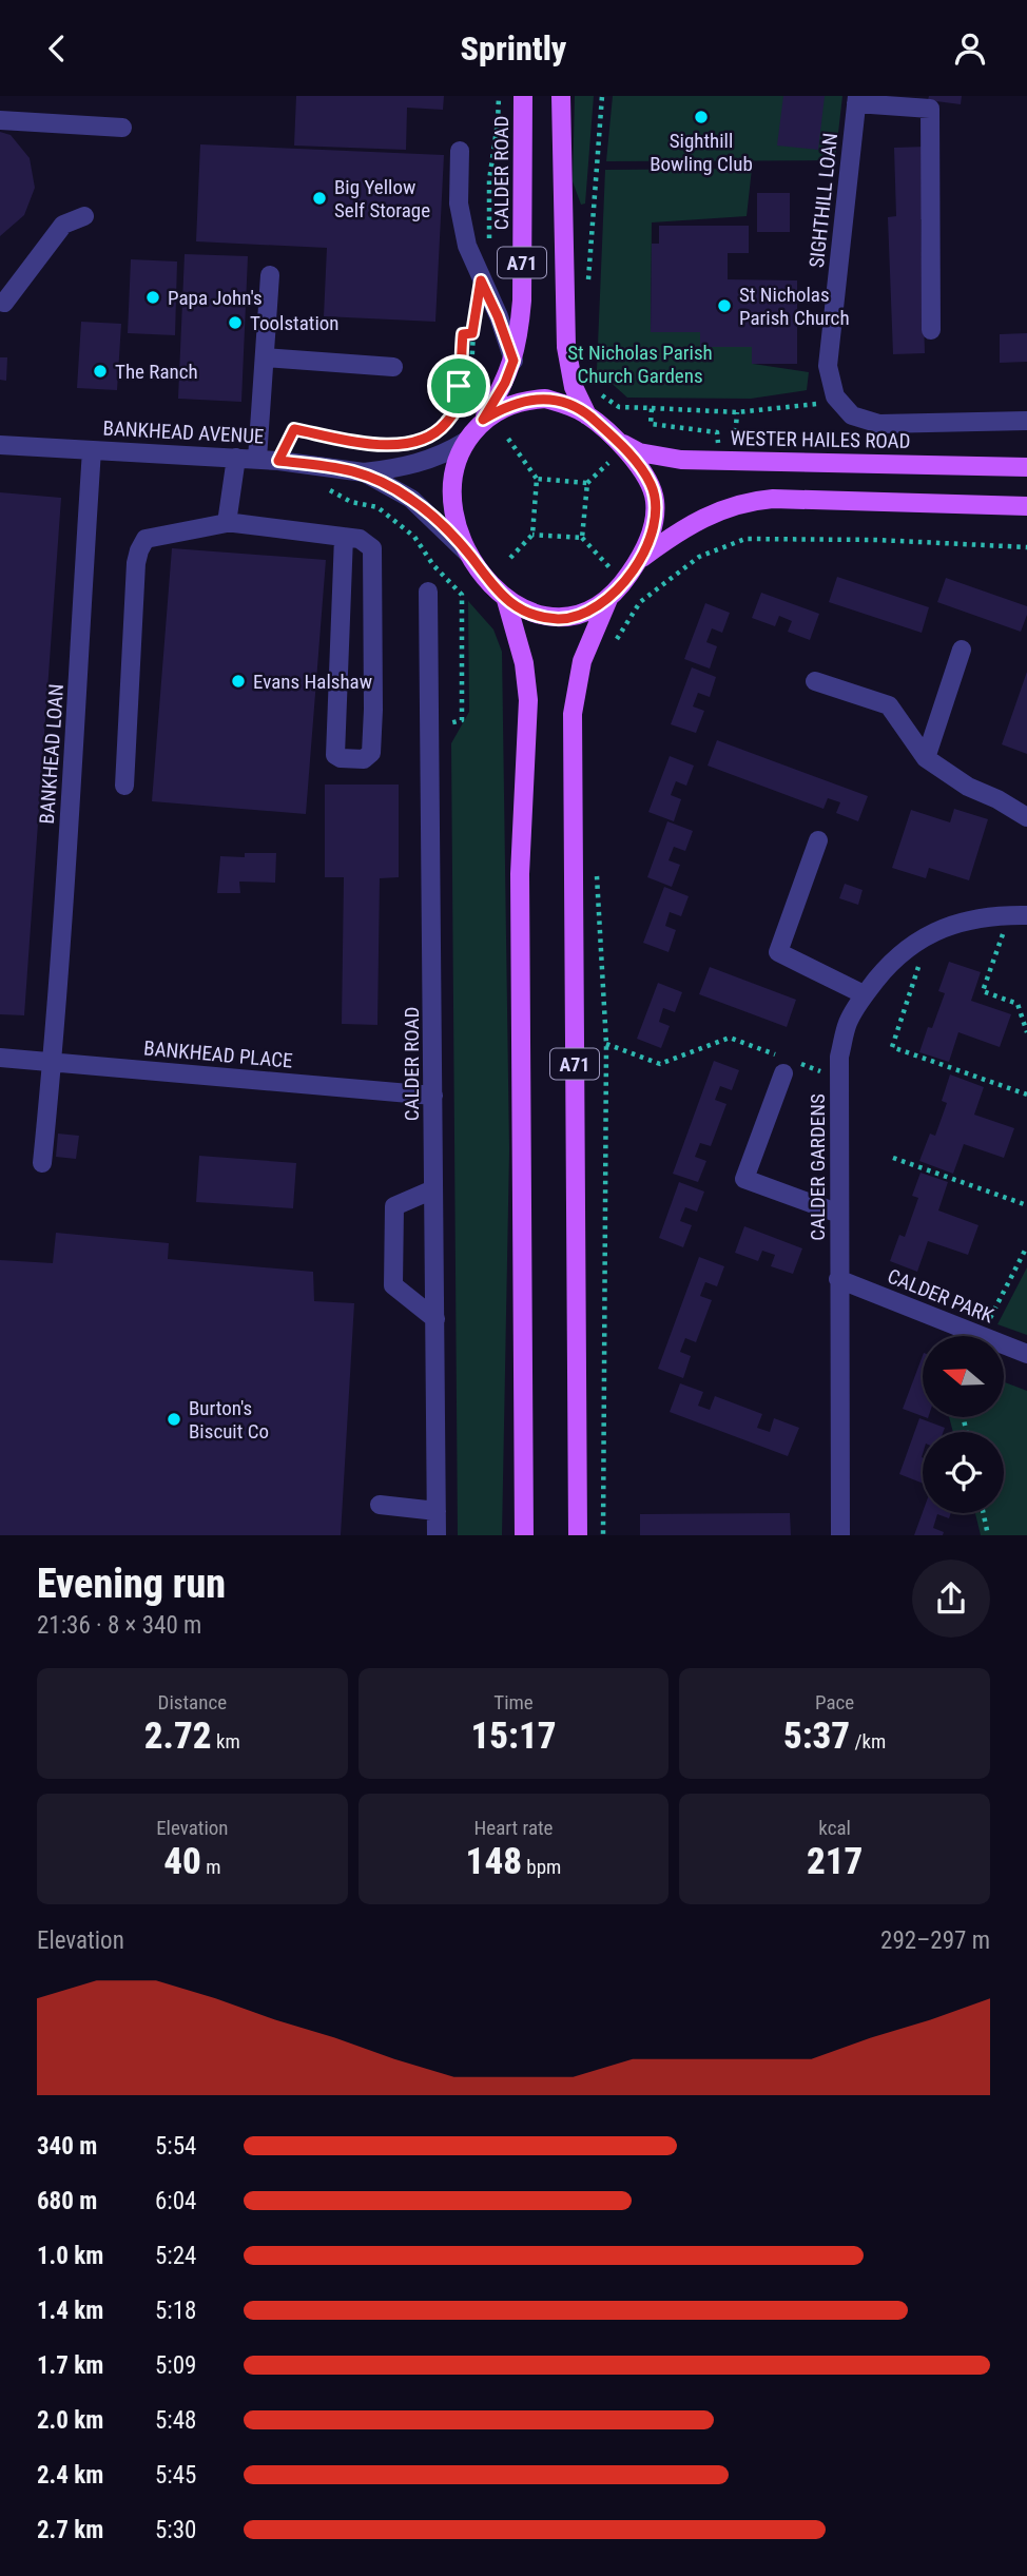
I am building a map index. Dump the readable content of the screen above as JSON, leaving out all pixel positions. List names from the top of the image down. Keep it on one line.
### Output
{"streets":{"main road":["CALDER ROAD","A71","WESTER HAILES ROAD"],"street":["SIGHTHILL LOAN","BANKHEAD AVENUE","BANKHEAD LOAN","BANKHEAD PLACE","CALDER GARDENS","CALDER PARK"]},"crossings":[["CALDER ROAD","A71"],["CALDER ROAD","BANKHEAD PLACE"],["SIGHTHILL LOAN","WESTER HAILES ROAD"],["A71","BANKHEAD AVENUE"],["A71","WESTER HAILES ROAD"],["BANKHEAD AVENUE","BANKHEAD LOAN"],["BANKHEAD LOAN","BANKHEAD PLACE"],["CALDER GARDENS","CALDER PARK"]],"parks":["St Nicholas Parish Church Gardens"],"places":["Sighthill Bowling Club","Big Yellow Self Storage","Papa John's","St Nicholas Parish Church","Toolstation","The Ranch","Evans Halshaw","Burton's Biscuit Co"],"north":"left","page":{"header":"Sprintly","heading":["Evening run","21:36 · 8 × 340 m"],"stats":[["Distance","2.72 km"],["Time","15:17"],["Pace","5:37 /km"],["Elevation","40 m"],["Heart rate","148 bpm"],["kcal","217"]],"chart":["Elevation","292–297 m"],"list":[{"name":"340 m","note":"5:54"},{"name":"680 m","note":"6:04"},{"name":"1.0 km","note":"5:24"},{"name":"1.4 km","note":"5:18"},{"name":"1.7 km","note":"5:09"},{"name":"2.0 km","note":"5:48"},{"name":"2.4 km","note":"5:45"},{"name":"2.7 km","note":"5:30"}]}}
